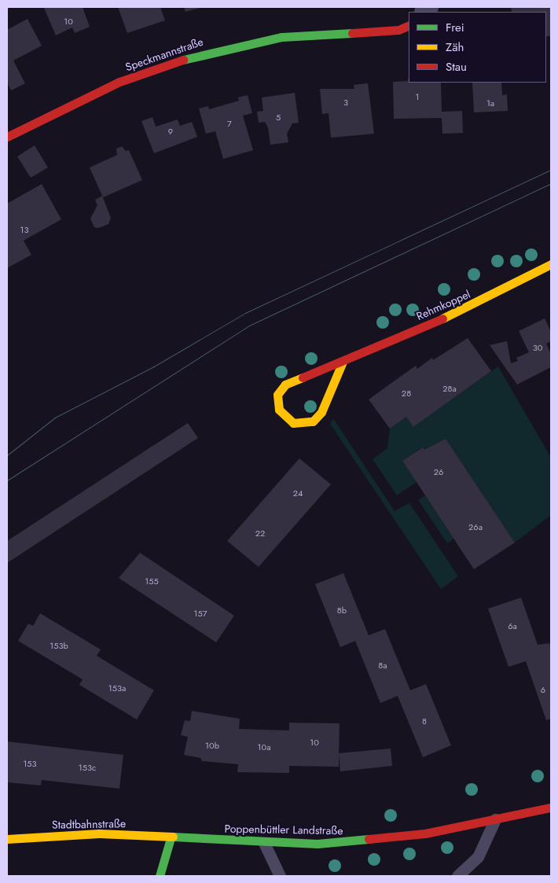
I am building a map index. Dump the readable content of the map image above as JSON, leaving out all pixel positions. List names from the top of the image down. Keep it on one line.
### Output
{"streets":{"street":["Speckmannstraße","Rehmkoppel","Stadtbahnstraße","Poppenbüttler Landstraße"]},"crossings":[["Stadtbahnstraße","Poppenbüttler Landstraße"]],"house_numbers":["10","1","3","1a","5","7","9","13","30","28a","28","26","24","26a","22","155","8b","157","6a","153b","8a","153a","6","8","10","10b","10a","153","153c"],"legend":["Frei","Zäh","Stau"]}
